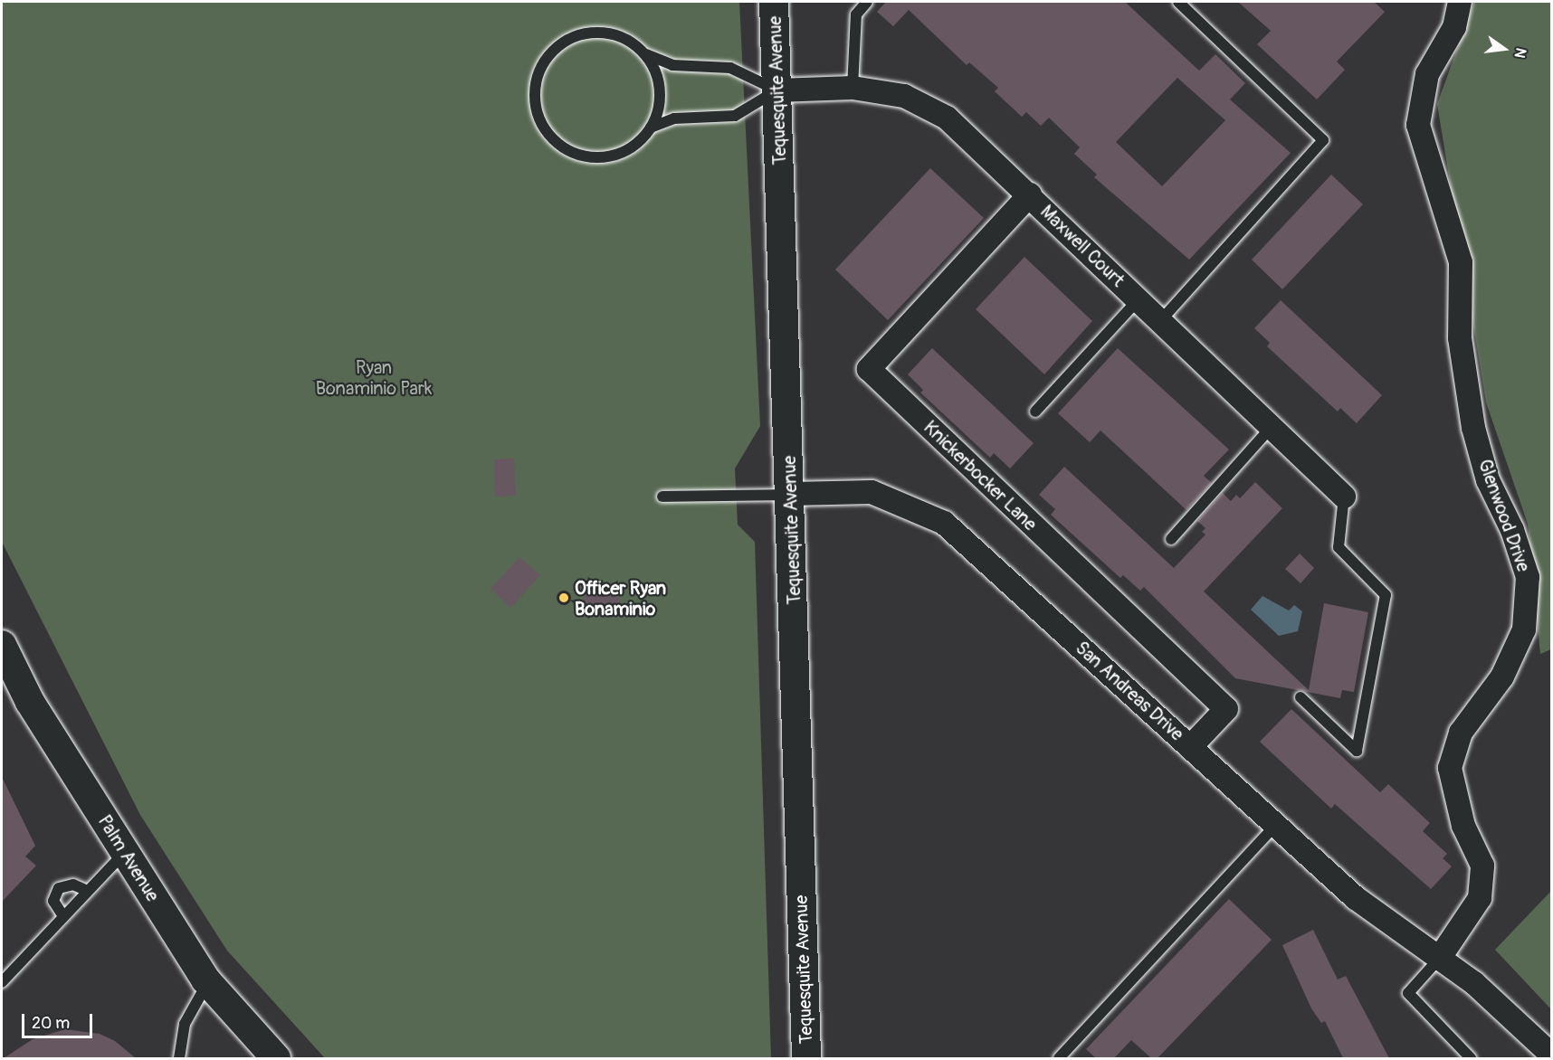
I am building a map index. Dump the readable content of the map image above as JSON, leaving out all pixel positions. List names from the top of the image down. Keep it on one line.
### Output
{"streets":{"street":["Tequesquite Avenue","Maxwell Court","Knickerbocker Lane","Glenwood Drive","San Andreas Drive","Palm Avenue"]},"crossings":[["Tequesquite Avenue","Maxwell Court"],["Tequesquite Avenue","San Andreas Drive"],["Maxwell Court","Knickerbocker Lane"],["Knickerbocker Lane","San Andreas Drive"],["Glenwood Drive","San Andreas Drive"]],"parks":["Ryan Bonaminio Park"],"places":["Officer Ryan Bonaminio"],"scale_bar":"20 m","north":"right"}
